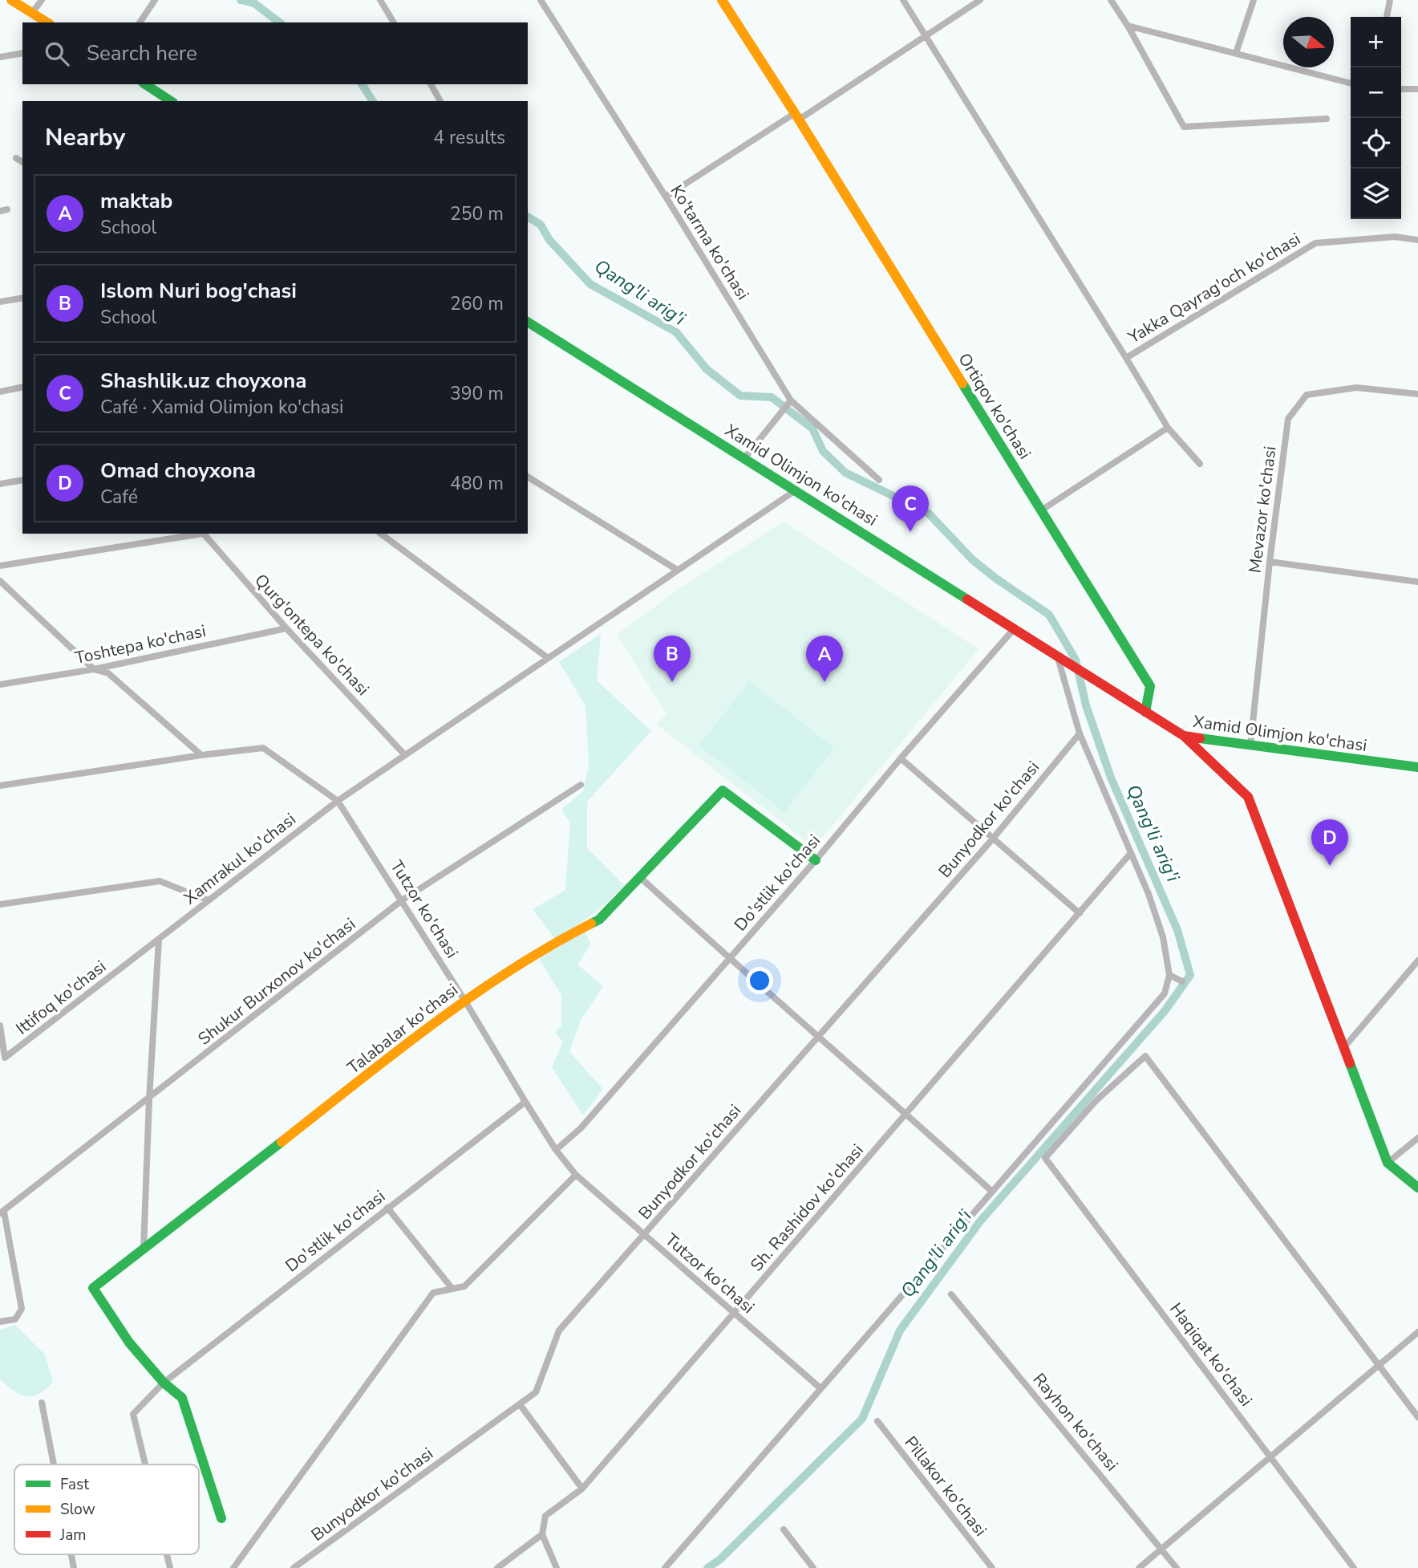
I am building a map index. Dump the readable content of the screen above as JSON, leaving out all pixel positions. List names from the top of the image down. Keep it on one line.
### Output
{"streets":{"street":["Ko'tarma ko'chasi","Yakka Qayrag'och ko'chasi","Ortiqov ko'chasi","Xamid Olimjon ko'chasi","Mevazor ko'chasi","Qurg'ontepa ko'chasi","Toshtepa ko'chasi","Bunyodkor ko'chasi","Xamrakul ko'chasi","Do'stlik ko'chasi","Tutzor ko'chasi","Shukur Burxonov ko'chasi","Ittifoq ko'chasi","Talabalar ko'chasi","Sh. Rashidov ko'chasi","Haqiqat ko'chasi","Rayhon ko'chasi","Pillakor ko'chasi"]},"crossings":[["Ortiqov ko'chasi","Xamid Olimjon ko'chasi"],["Xamid Olimjon ko'chasi","Mevazor ko'chasi"],["Xamid Olimjon ko'chasi","Xamrakul ko'chasi"],["Xamid Olimjon ko'chasi","Do'stlik ko'chasi"],["Qurg'ontepa ko'chasi","Toshtepa ko'chasi"],["Qurg'ontepa ko'chasi","Xamrakul ko'chasi"],["Bunyodkor ko'chasi","Tutzor ko'chasi"],["Xamrakul ko'chasi","Tutzor ko'chasi"],["Xamrakul ko'chasi","Ittifoq ko'chasi"],["Do'stlik ko'chasi","Tutzor ko'chasi"],["Do'stlik ko'chasi","Talabalar ko'chasi"],["Tutzor ko'chasi","Shukur Burxonov ko'chasi"],["Tutzor ko'chasi","Talabalar ko'chasi"],["Tutzor ko'chasi","Sh. Rashidov ko'chasi"]],"water":["Qang'li arig'i"],"legend":["Fast","Slow","Jam"],"north":"right","page":{"map_buttons":["+","−"],"search":"Search here","heading":["Nearby","4 results"],"list":[{"mark":"A","name":"maktab","note":"School","value":"250 m"},{"mark":"B","name":"Islom Nuri bog'chasi","note":"School","value":"260 m"},{"mark":"C","name":"Shashlik.uz choyxona","note":"Café · Xamid Olimjon ko'chasi","value":"390 m"},{"mark":"D","name":"Omad choyxona","note":"Café","value":"480 m"}],"pins":["C","A","B","D"]}}
